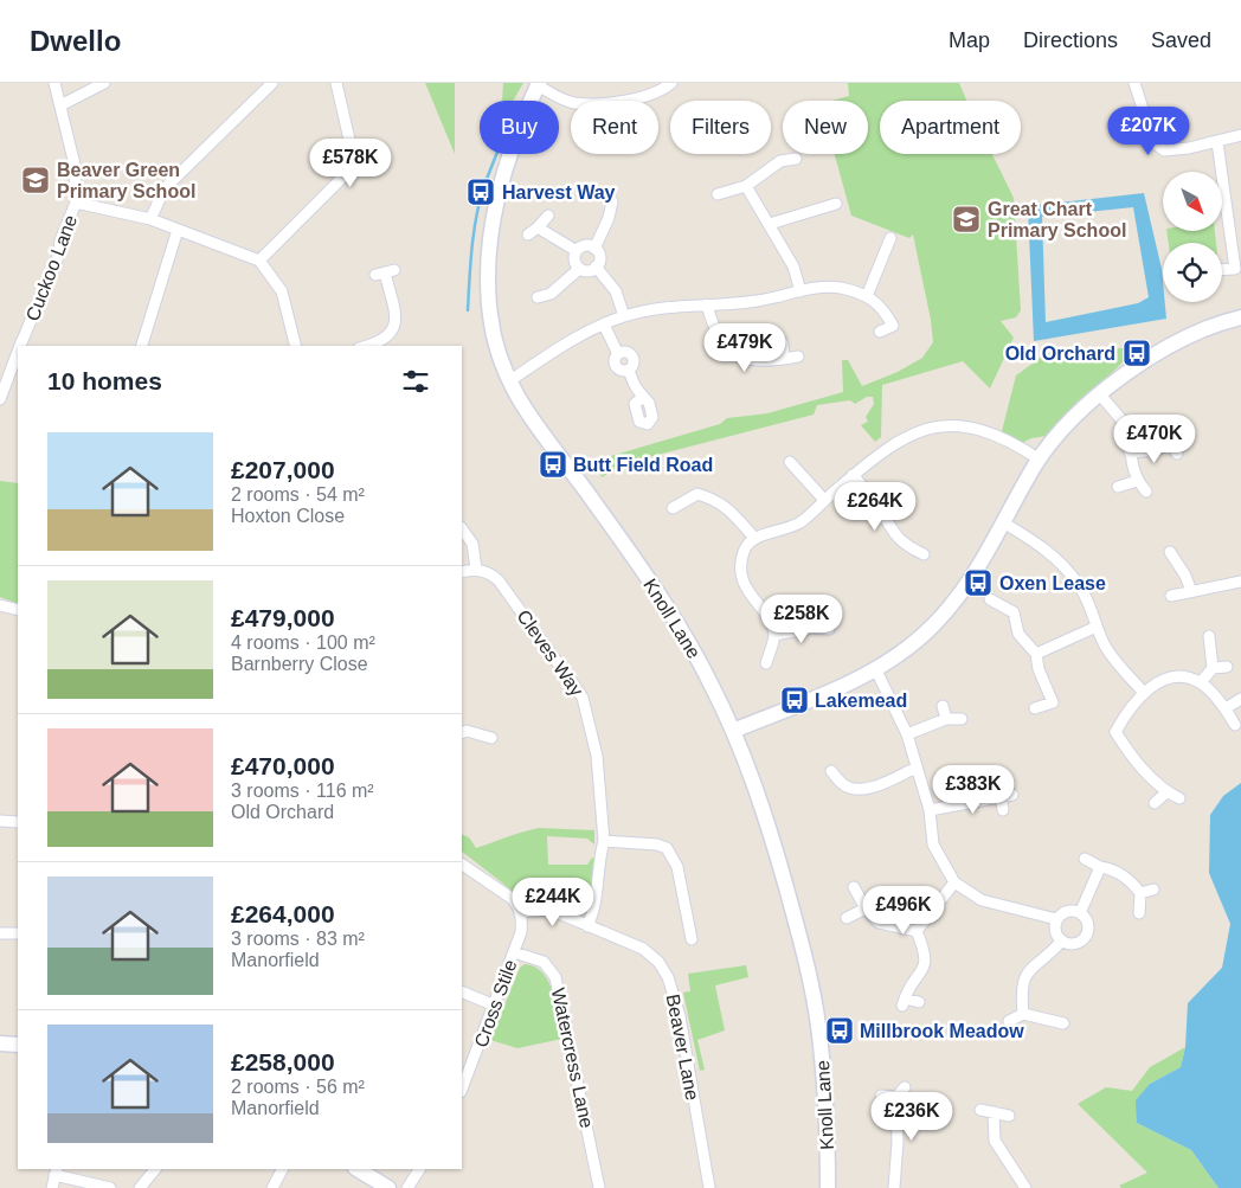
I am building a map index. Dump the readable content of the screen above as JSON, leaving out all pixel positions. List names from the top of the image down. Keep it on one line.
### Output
{"streets":{"street":["Cuckoo Lane","Knoll Lane","Cleves Way","Cross Stile","Beaver Lane","Watercress Lane"]},"crossings":[["Cleves Way","Beaver Lane"],["Cross Stile","Beaver Lane"],["Cross Stile","Watercress Lane"]],"places":{"school or university":["Beaver Green Primary School","Great Chart Primary School"],"bus stop":["Harvest Way","Old Orchard","Butt Field Road","Oxen Lease","Lakemead","Millbrook Meadow"]},"north":"bottom right","page":{"header":"Dwello","nav":["Map","Directions","Saved"],"chip":["Buy","Rent","Filters","New","Apartment"],"price":["£207K","£578K","£479K","£470K","£264K","£258K","£383K","£244K","£496K","£236K"],"heading":"10 homes","list":[{"name":"£207,000","note":"2 rooms · 54 m² · Hoxton Close"},{"name":"£479,000","note":"4 rooms · 100 m² · Barnberry Close"},{"name":"£470,000","note":"3 rooms · 116 m² · Old Orchard"},{"name":"£264,000","note":"3 rooms · 83 m² · Manorfield"},{"name":"£258,000","note":"2 rooms · 56 m² · Manorfield"}]}}
